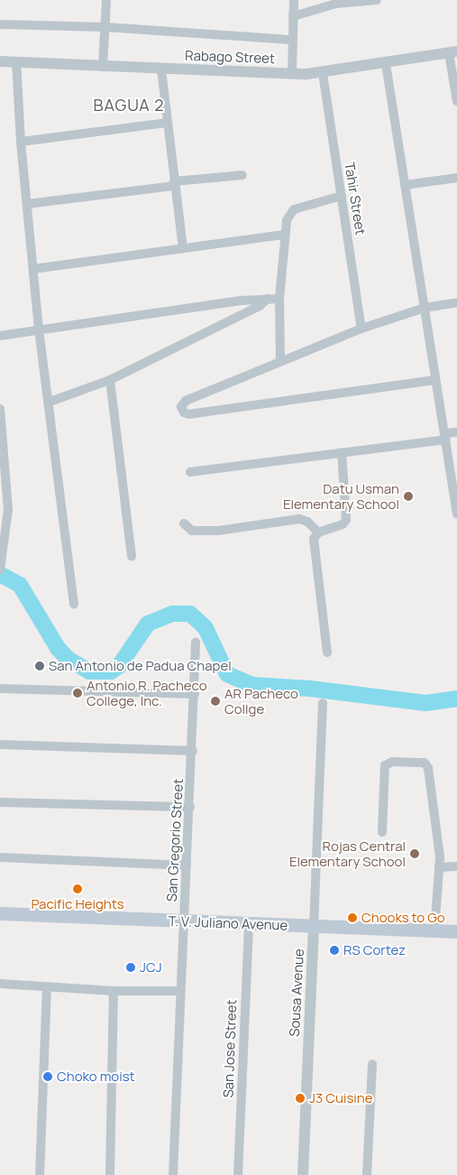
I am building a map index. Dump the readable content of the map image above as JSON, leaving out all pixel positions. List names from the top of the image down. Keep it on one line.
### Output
{"streets":{"main road":["T. V. Juliano Avenue"],"street":["Rabago Street","Tahir Street","San Gregorio Street","Sousa Avenue","San Jose Street"]},"crossings":[["Rabago Street","Tahir Street"],["San Gregorio Street","T. V. Juliano Avenue"],["T. V. Juliano Avenue","Sousa Avenue"],["T. V. Juliano Avenue","San Jose Street"]],"districts":["BAGUA 2"],"places":["Datu Usman Elementary School","San Antonio de Padua Chapel","Antonio R. Pacheco College, Inc.","AR Pacheco Collge","Rojas Central Elementary School","Pacific Heights","Chooks to Go","RS Cortez","JCJ","Choko moist","J3 Cuisine"]}
